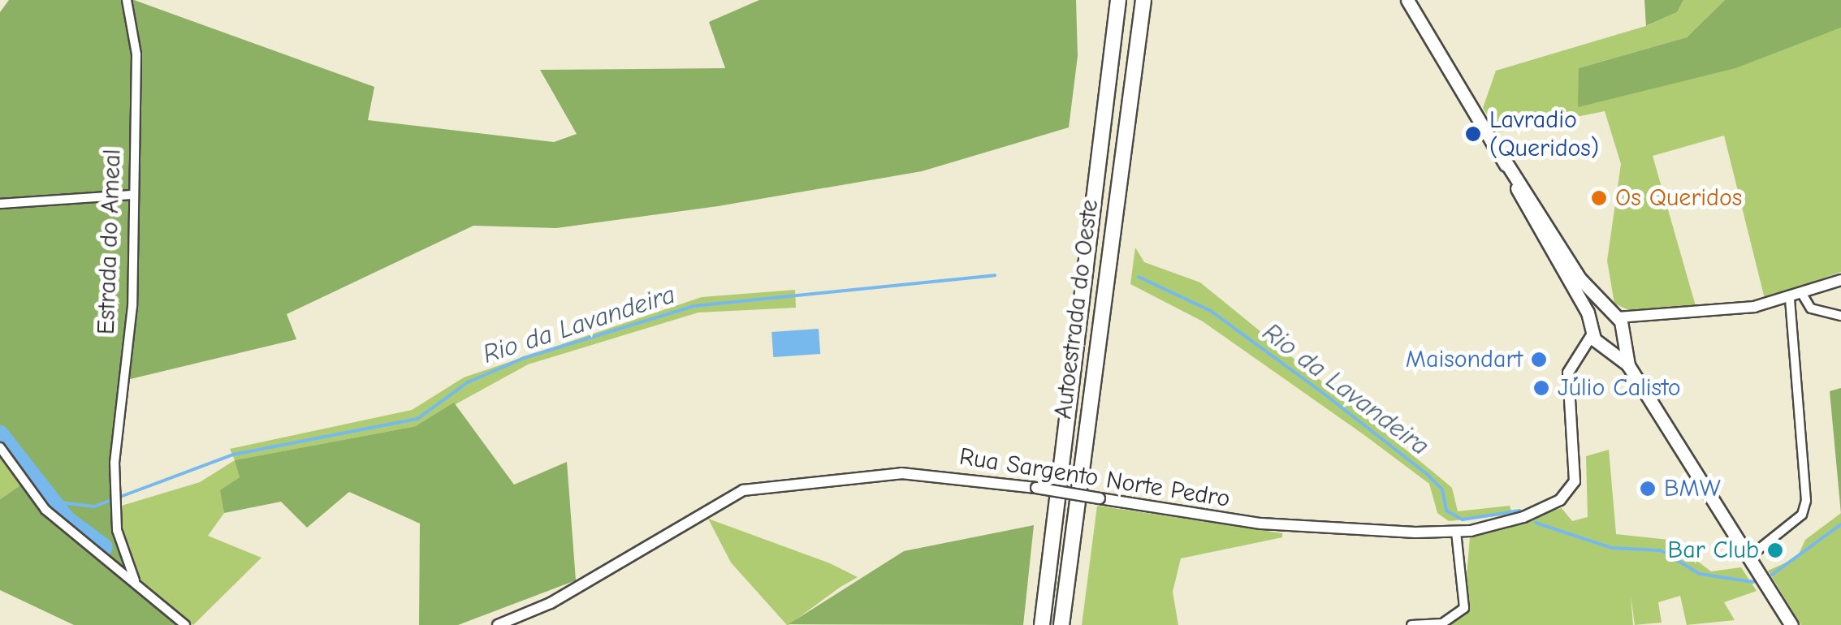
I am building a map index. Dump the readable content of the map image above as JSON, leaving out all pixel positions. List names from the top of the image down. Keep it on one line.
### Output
{"streets":{"highway":["Autoestrada do Oeste"],"street":["Estrada do Ameal","Rua Sargento Norte Pedro"]},"water":["Rio da Lavandeira"],"places":["Lavradio (Queridos)","Os Queridos","Maisondart","Júlio Calisto","BMW","Bar Club"]}
